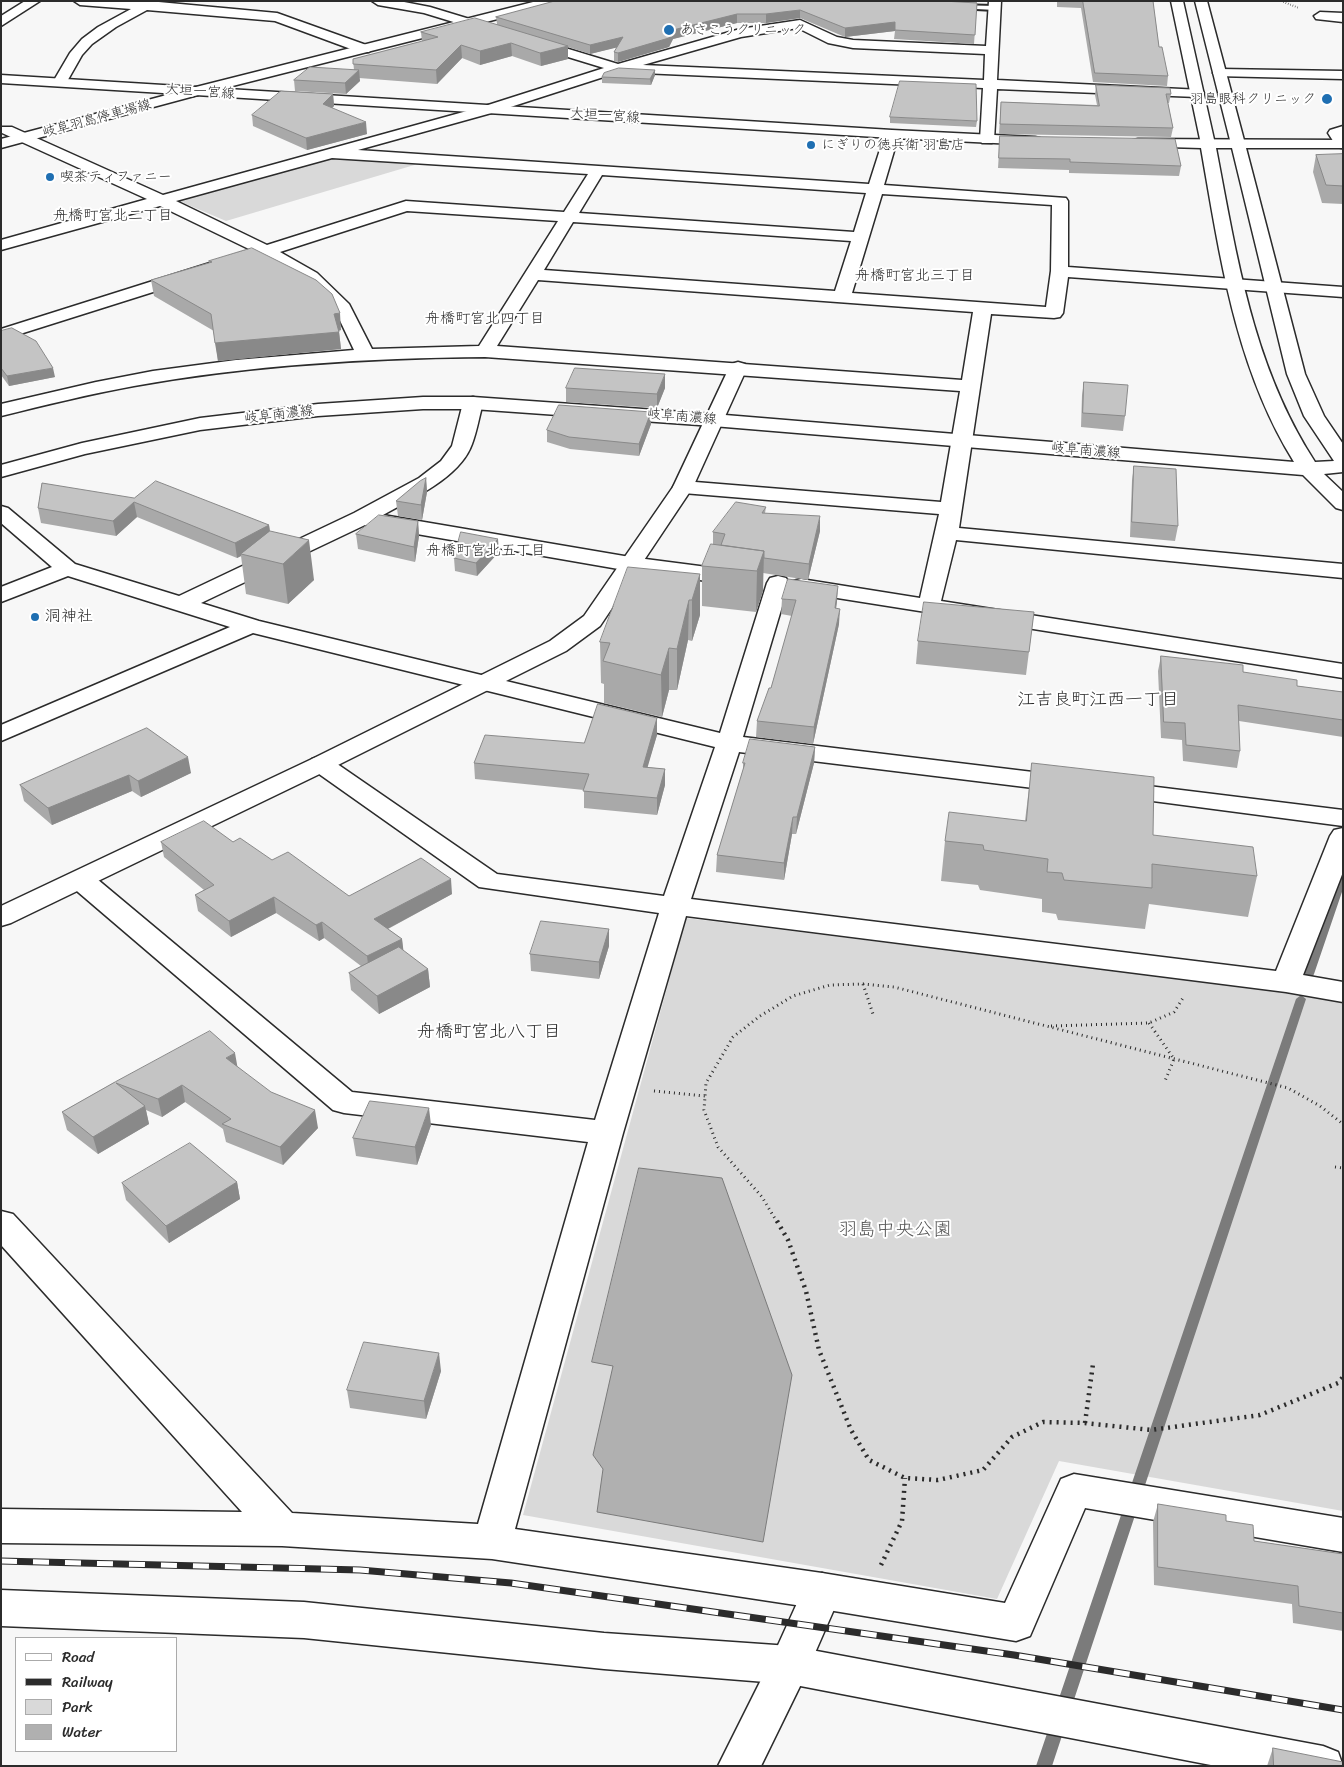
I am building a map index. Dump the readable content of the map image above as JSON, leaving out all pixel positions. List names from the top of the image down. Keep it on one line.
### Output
{"streets":{"street":["大垣一宮線","岐阜羽島停車場線","岐阜南濃線"]},"crossings":[["大垣一宮線","岐阜羽島停車場線"]],"districts":["舟橋町宮北二丁目","舟橋町宮北三丁目","舟橋町宮北四丁目","舟橋町宮北五丁目","江吉良町江西一丁目","舟橋町宮北八丁目"],"parks":["羽島中央公園"],"places":["あさこうクリニック","羽島眼科クリニック","にぎりの徳兵衛 羽島店","喫茶ティファニー","洞神社"],"legend":["Road","Railway","Park","Water"]}
